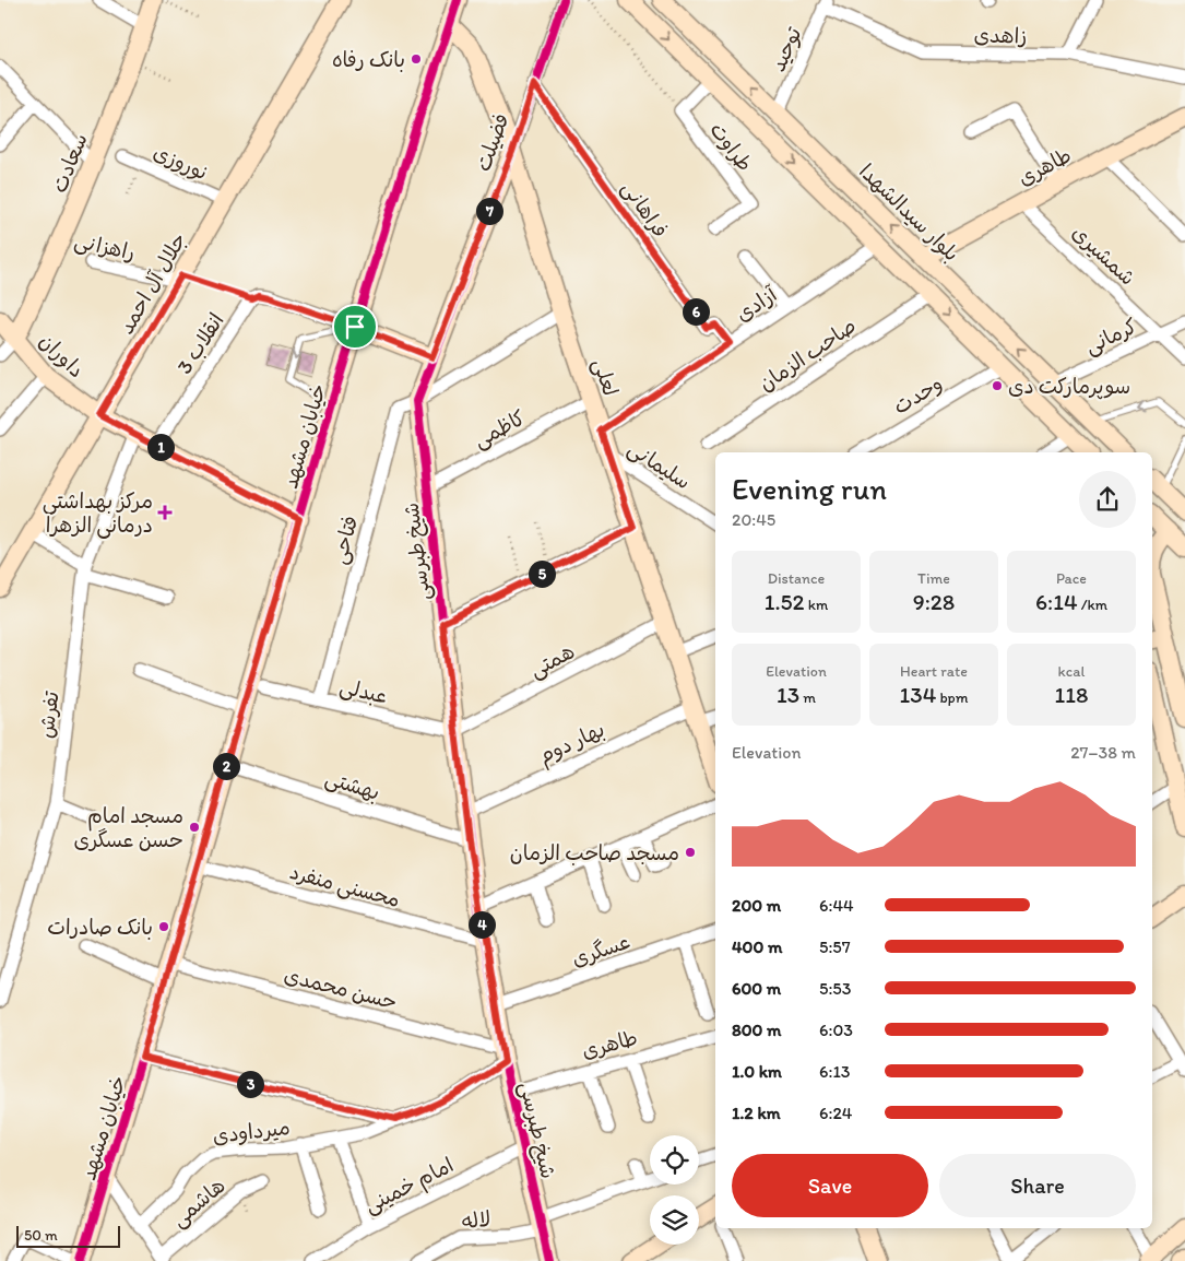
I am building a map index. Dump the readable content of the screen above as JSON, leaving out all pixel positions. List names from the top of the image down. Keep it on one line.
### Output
{"streets":{"street":["زاهدی","توحید","فضیلت","طراوت","نوروزی","سعادت","طاهری","فراهانی","بلوار سیدالشهدا","راهزانی","شمشیری","جلال آل احمد","آزادی","کرمانی","انقلاب 3","صاحب الزمان","داوران","لعلی","وحدت","کاظمی","خیابان مشهد","سلیمانی","فتاحی","شیخ طبرسی","همتی","عبدلی","تفرش","بهار دوم","بهشتی","محسنی منفرد","عسگری","حسن محمدی","میرداودی","امام خمینی","هاشمی","لاله"]},"crossings":[["زاهدی","توحید"],["توحید","بلوار سیدالشهدا"],["فضیلت","فراهانی"],["فضیلت","لعلی"],["فضیلت","شیخ طبرسی"],["نوروزی","جلال آل احمد"],["سعادت","داوران"],["طاهری","بلوار سیدالشهدا"],["طاهری","شمشیری"],["طاهری","شیخ طبرسی"],["فراهانی","آزادی"],["بلوار سیدالشهدا","کرمانی"],["راهزانی","جلال آل احمد"],["شمشیری","کرمانی"],["جلال آل احمد","داوران"],["آزادی","لعلی"],["انقلاب 3","داوران"],["داوران","خیابان مشهد"],["داوران","تفرش"],["لعلی","کاظمی"],["لعلی","خیابان مشهد"],["لعلی","سلیمانی"],["لعلی","همتی"],["لعلی","بهار دوم"],["کاظمی","شیخ طبرسی"],["خیابان مشهد","بهشتی"],["خیابان مشهد","محسنی منفرد"],["خیابان مشهد","حسن محمدی"],["خیابان مشهد","میرداودی"],["فتاحی","شیخ طبرسی"],["فتاحی","عبدلی"],["شیخ طبرسی","همتی"],["شیخ طبرسی","عبدلی"],["شیخ طبرسی","بهار دوم"],["شیخ طبرسی","بهشتی"],["شیخ طبرسی","محسنی منفرد"],["شیخ طبرسی","عسگری"],["شیخ طبرسی","حسن محمدی"],["شیخ طبرسی","میرداودی"],["شیخ طبرسی","امام خمینی"],["شیخ طبرسی","لاله"],["همتی","عبدلی"],["حسن محمدی","میرداودی"]],"places":{"other":["بانک رفاه","سوپرمارکت دی","مسجد امام حسن عسگری","مسجد صاحب الزمان","بانک صادرات"],"health":["مرکز بهداشتی درمانی الزهرا"]},"scale_bar":"50 m","page":{"pins":["7","6","1","5","2","4","3"],"heading":["Evening run","20:45"],"stats":[["Distance","1.52 km"],["Time","9:28"],["Pace","6:14 /km"],["Elevation","13 m"],["Heart rate","134 bpm"],["kcal","118"]],"chart":["Elevation","27–38 m"],"list":[{"name":"200 m","note":"6:44"},{"name":"400 m","note":"5:57"},{"name":"600 m","note":"5:53"},{"name":"800 m","note":"6:03"},{"name":"1.0 km","note":"6:13"},{"name":"1.2 km","note":"6:24"}],"buttons":["Save","Share"],"scale":"50 m"}}
